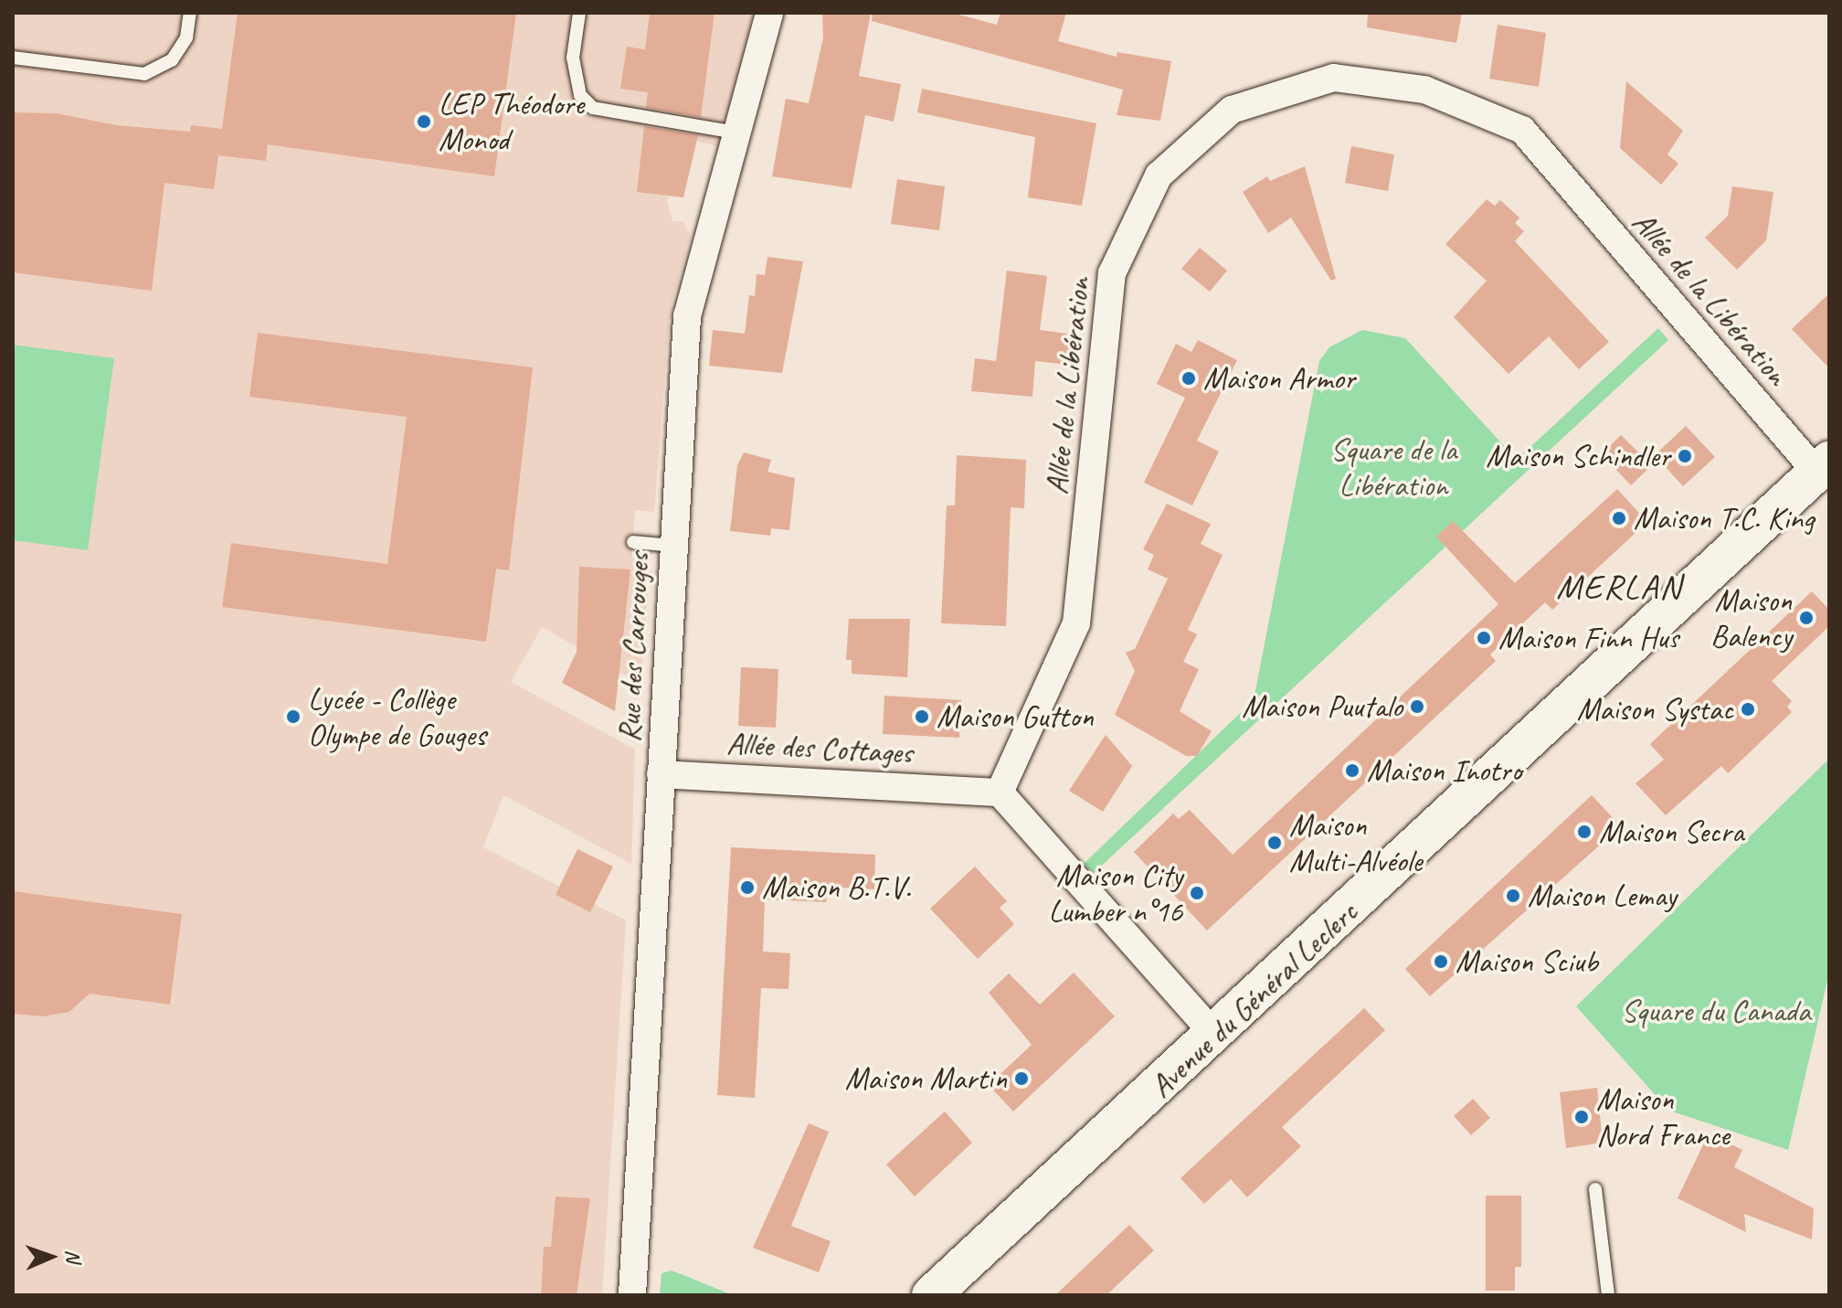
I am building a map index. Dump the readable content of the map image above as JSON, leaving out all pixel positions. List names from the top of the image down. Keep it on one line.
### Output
{"streets":{"street":["Allée de la Libération","Rue des Carrouges","Allée des Cottages","Avenue du Général Leclerc"]},"crossings":[["Allée de la Libération","Allée des Cottages"],["Allée de la Libération","Avenue du Général Leclerc"],["Rue des Carrouges","Allée des Cottages"]],"districts":["MERLAN"],"parks":["Square de la Libération","Square du Canada"],"places":["LEP Théodore Monod","Maison Armor","Maison Schindler","Maison T.C. King","Maison Balency","Maison Finn Hus","Maison Puutalo","Maison Systac","Lycée - Collège Olympe de Gouges","Maison Gutton","Maison Inotro","Maison Secra","Maison Multi-Alvéole","Maison B.T.V.","Maison City Lumber n°16","Maison Lemay","Maison Sciub","Maison Martin","Maison Nord France"],"north":"right"}
